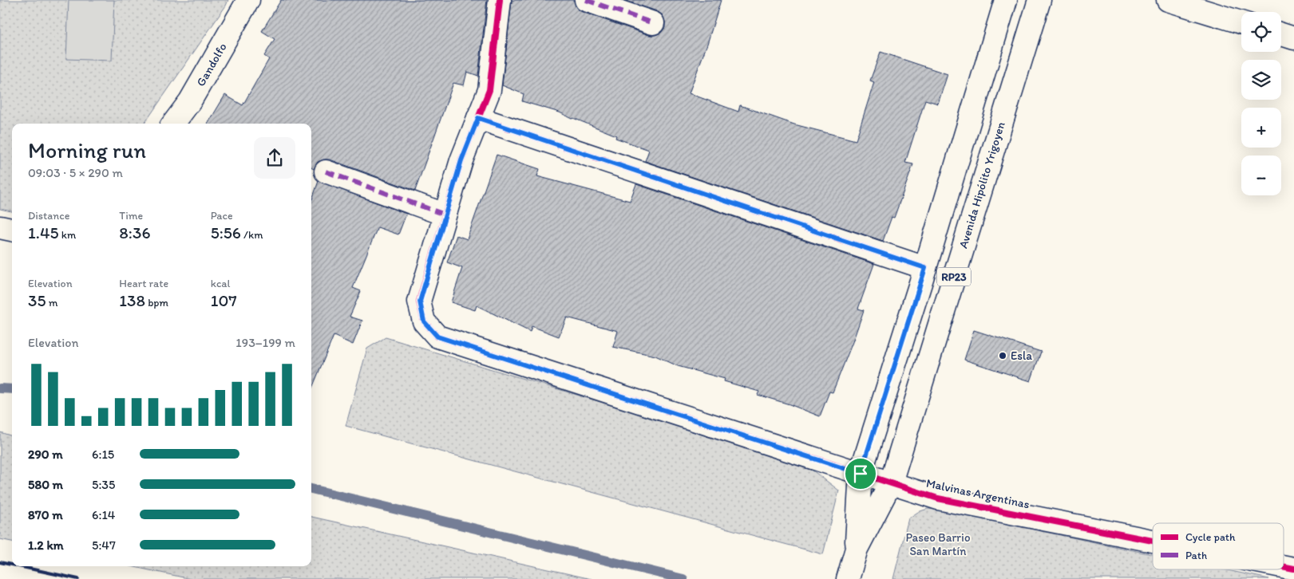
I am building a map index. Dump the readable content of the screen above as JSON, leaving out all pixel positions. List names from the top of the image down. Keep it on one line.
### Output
{"streets":{"street":["Gandolfo","Avenida Hipólito Yrigoyen","RP23","Malvinas Argentinas"]},"crossings":[["Avenida Hipólito Yrigoyen","Malvinas Argentinas"]],"parks":["Paseo Barrio San Martín"],"places":["Esla"],"legend":["Cycle path","Path"],"page":{"map_buttons":["+","−"],"heading":["Morning run","09:03 · 5 × 290 m"],"stats":[["Distance","1.45 km"],["Time","8:36"],["Pace","5:56 /km"],["Elevation","35 m"],["Heart rate","138 bpm"],["kcal","107"]],"chart":["Elevation","193–199 m"],"list":[{"name":"290 m","note":"6:15"},{"name":"580 m","note":"5:35"},{"name":"870 m","note":"6:14"},{"name":"1.2 km","note":"5:47"}]}}
